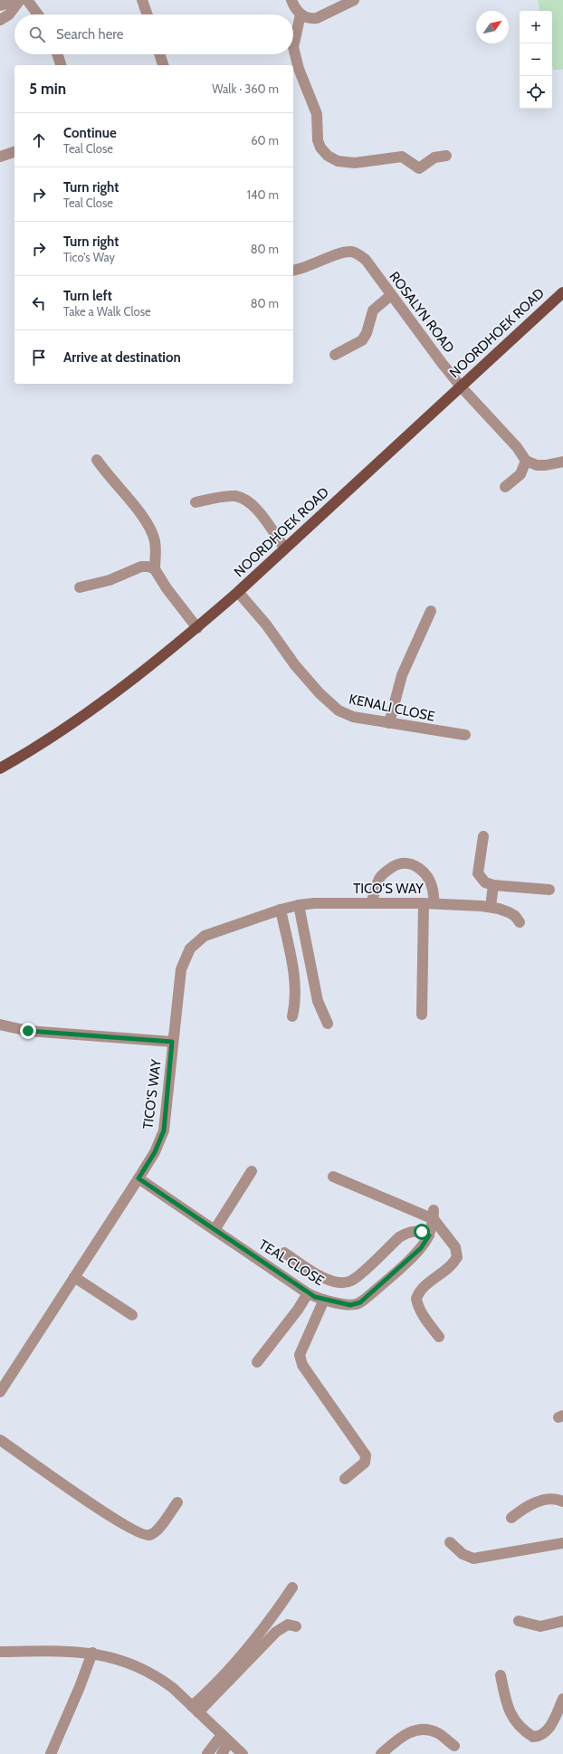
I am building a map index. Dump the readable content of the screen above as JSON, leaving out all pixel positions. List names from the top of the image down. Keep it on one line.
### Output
{"streets":{"main road":["NOORDHOEK ROAD"],"street":["ROSALYN ROAD","KENALI CLOSE","TICO'S WAY","TEAL CLOSE"]},"crossings":[["ROSALYN ROAD","NOORDHOEK ROAD"],["NOORDHOEK ROAD","KENALI CLOSE"],["TICO'S WAY","TEAL CLOSE"]],"north":"top right","page":{"map_buttons":["+","−"],"search":"Search here","heading":["5 min","Walk · 360 m"],"list":[["Continue","Teal Close","60 m"],["Turn right","Teal Close","140 m"],["Turn right","Tico's Way","80 m"],["Turn left","Take a Walk Close","80 m"],"Arrive at destination"]}}
